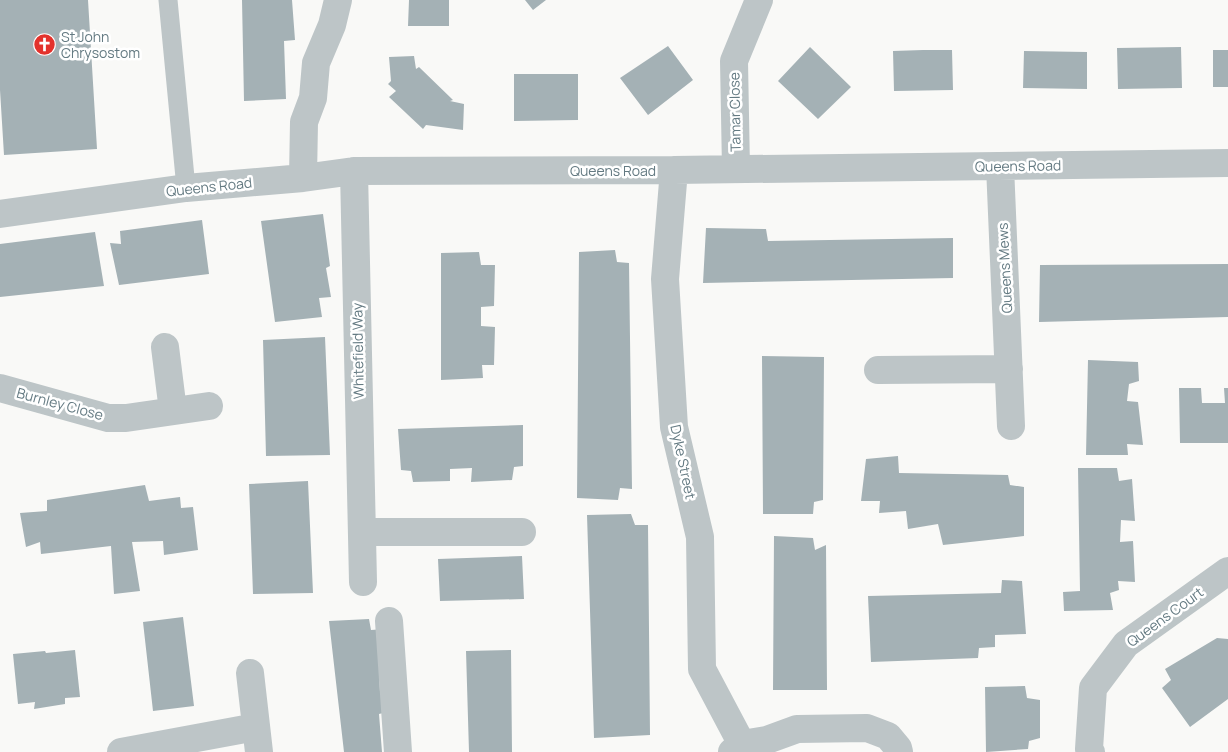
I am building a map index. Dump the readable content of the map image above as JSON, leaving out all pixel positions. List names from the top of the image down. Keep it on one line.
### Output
{"streets":{"street":["Tamar Close","Queens Road","Queens Mews","Whitefield Way","Burnley Close","Dyke Street","Queens Court"]},"crossings":[["Tamar Close","Queens Road"],["Queens Road","Queens Mews"],["Queens Road","Whitefield Way"],["Queens Road","Dyke Street"]],"places":{"church":["St John Chrysostom"]}}
